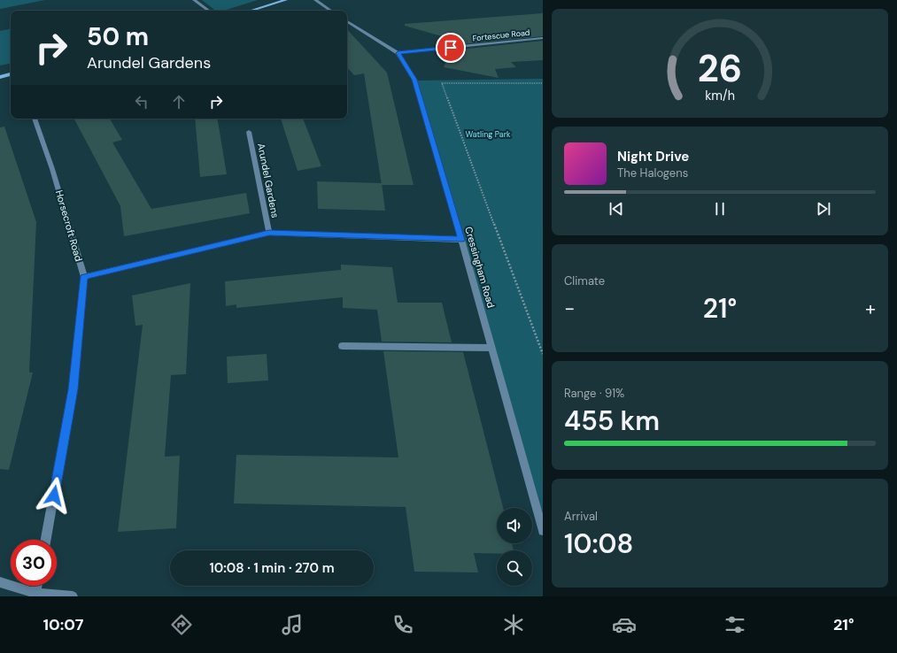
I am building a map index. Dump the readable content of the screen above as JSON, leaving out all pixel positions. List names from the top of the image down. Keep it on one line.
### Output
{"streets":{"street":["Fortescue Road","Arundel Gardens","Horsecroft Road","Cressingham Road"]},"crossings":[["Fortescue Road","Cressingham Road"],["Arundel Gardens","Horsecroft Road"],["Arundel Gardens","Cressingham Road"]],"parks":["Watling Park"],"page":{"turn":["50 m","Arundel Gardens"],"song":["Night Drive","The Halogens"],"tile":["Climate",["Range · 91%","455 km"],["Arrival","10:08"]],"heat":["−","21°","+"],"limit":"30","trip":"10:08 · 1 min · 270 m","tabs":["10:07","21°"],"gauge":["26","km/h"]}}
